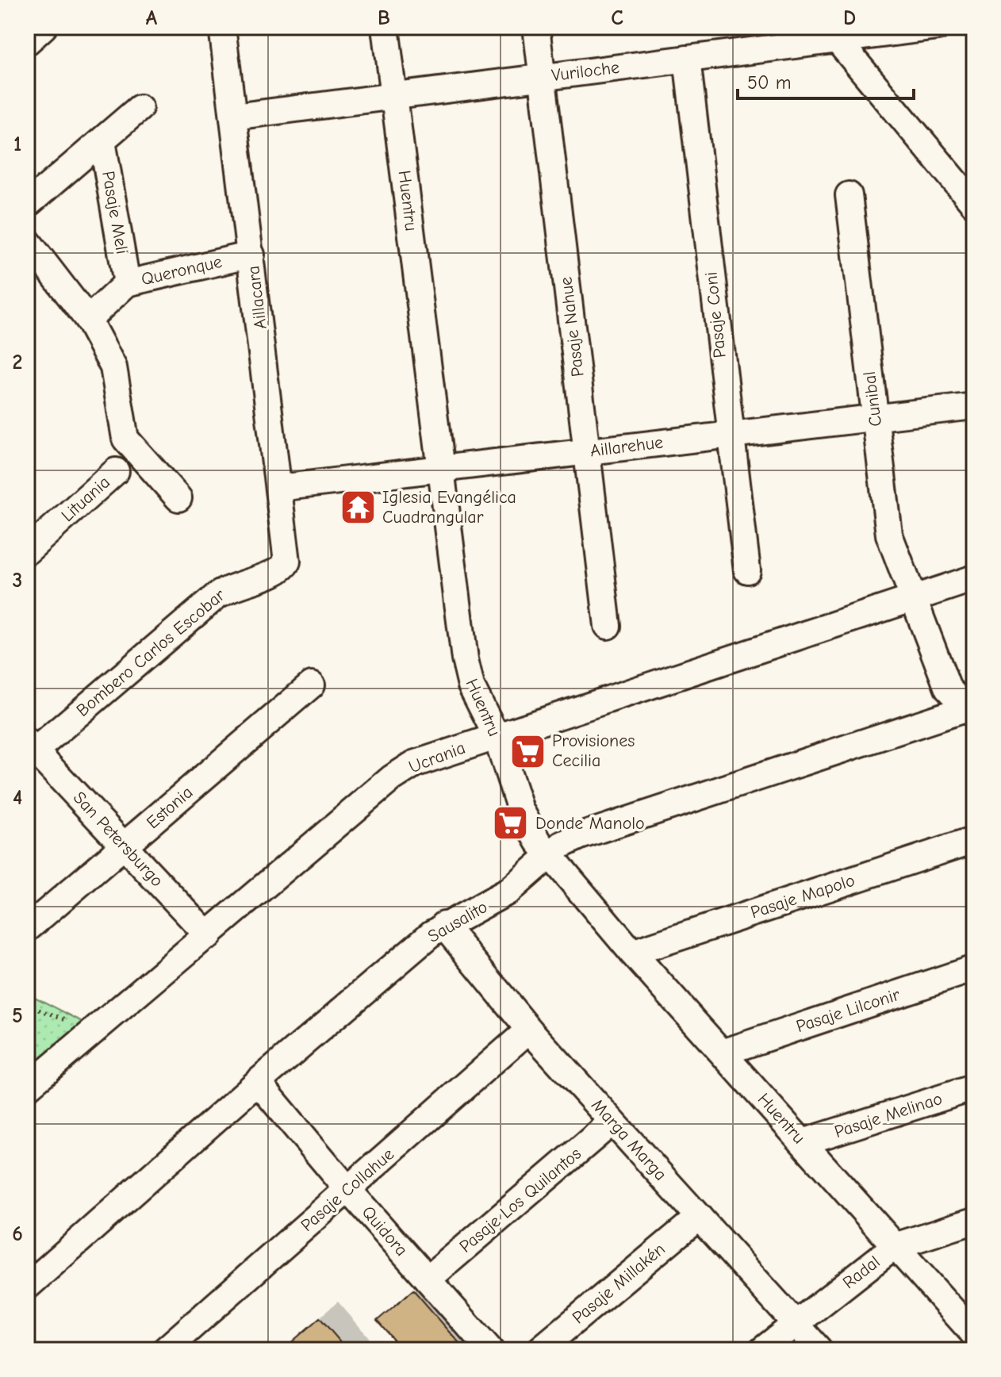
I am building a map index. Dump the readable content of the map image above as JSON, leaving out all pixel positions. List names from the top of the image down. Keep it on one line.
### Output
{"streets":{"street":["Vuriloche","Huentru","Pasaje Meli","Queronque","Aillacara","Pasaje Coni","Pasaje Nahue","Cunibal","Aillarehue","Lituania","Bombero Carlos Escobar","Ucrania","Estonia","San Petersburgo","Pasaje Mapolo","Sausalito","Pasaje Lilconir","Pasaje Melinao","Marga Marga","Pasaje Collahue","Pasaje Los Quilantos","Quidora","Radal","Pasaje Millakén"]},"crossings":[["Vuriloche","Huentru"],["Vuriloche","Aillacara"],["Vuriloche","Pasaje Coni"],["Vuriloche","Pasaje Nahue"],["Huentru","Aillarehue"],["Huentru","Ucrania"],["Huentru","Pasaje Mapolo"],["Huentru","Sausalito"],["Huentru","Pasaje Lilconir"],["Huentru","Pasaje Melinao"],["Huentru","Radal"],["Pasaje Meli","Queronque"],["Queronque","Aillacara"],["Aillacara","Aillarehue"],["Aillacara","Bombero Carlos Escobar"],["Pasaje Coni","Aillarehue"],["Pasaje Nahue","Aillarehue"],["Cunibal","Aillarehue"],["Cunibal","Ucrania"],["Cunibal","Sausalito"],["Bombero Carlos Escobar","San Petersburgo"],["Ucrania","San Petersburgo"],["Estonia","San Petersburgo"],["Sausalito","Marga Marga"],["Sausalito","Quidora"],["Marga Marga","Pasaje Collahue"],["Marga Marga","Pasaje Los Quilantos"],["Marga Marga","Radal"],["Marga Marga","Pasaje Millakén"],["Pasaje Collahue","Quidora"],["Pasaje Los Quilantos","Quidora"]],"places":{"temple":["Iglesia Evangélica Cuadrangular"],"supermarket":["Provisiones Cecilia","Donde Manolo"]},"scale_bar":"50 m","grid":{"columns":["A","B","C","D"],"rows":["1","2","3","4","5","6"]}}
